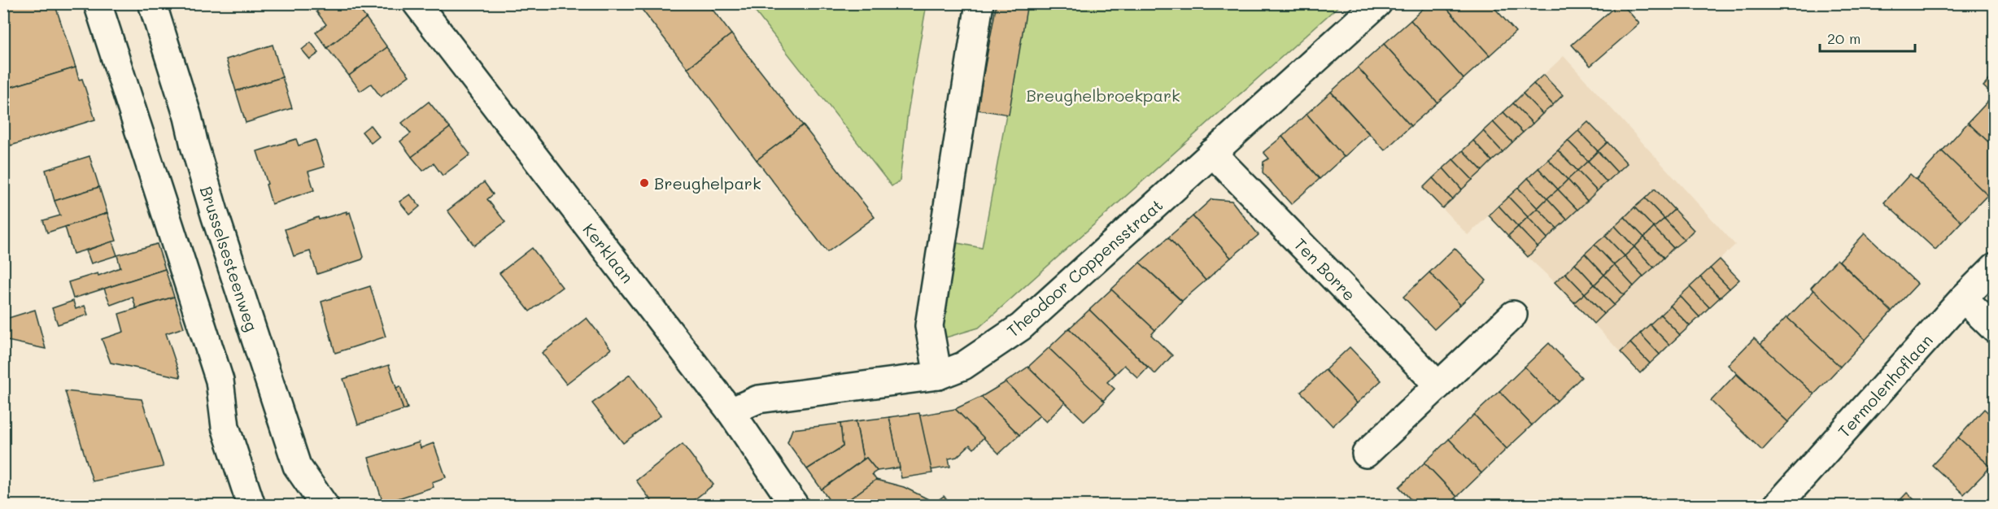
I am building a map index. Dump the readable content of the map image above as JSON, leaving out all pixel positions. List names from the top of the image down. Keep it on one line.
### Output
{"streets":{"street":["Kerklaan","Brusselsesteenweg","Theodoor Coppensstraat","Ten Borre","Termolenhoflaan"]},"crossings":[["Kerklaan","Theodoor Coppensstraat"],["Theodoor Coppensstraat","Ten Borre"]],"parks":["Breughelbroekpark"],"places":["Breughelpark"],"scale_bar":"20 m"}
